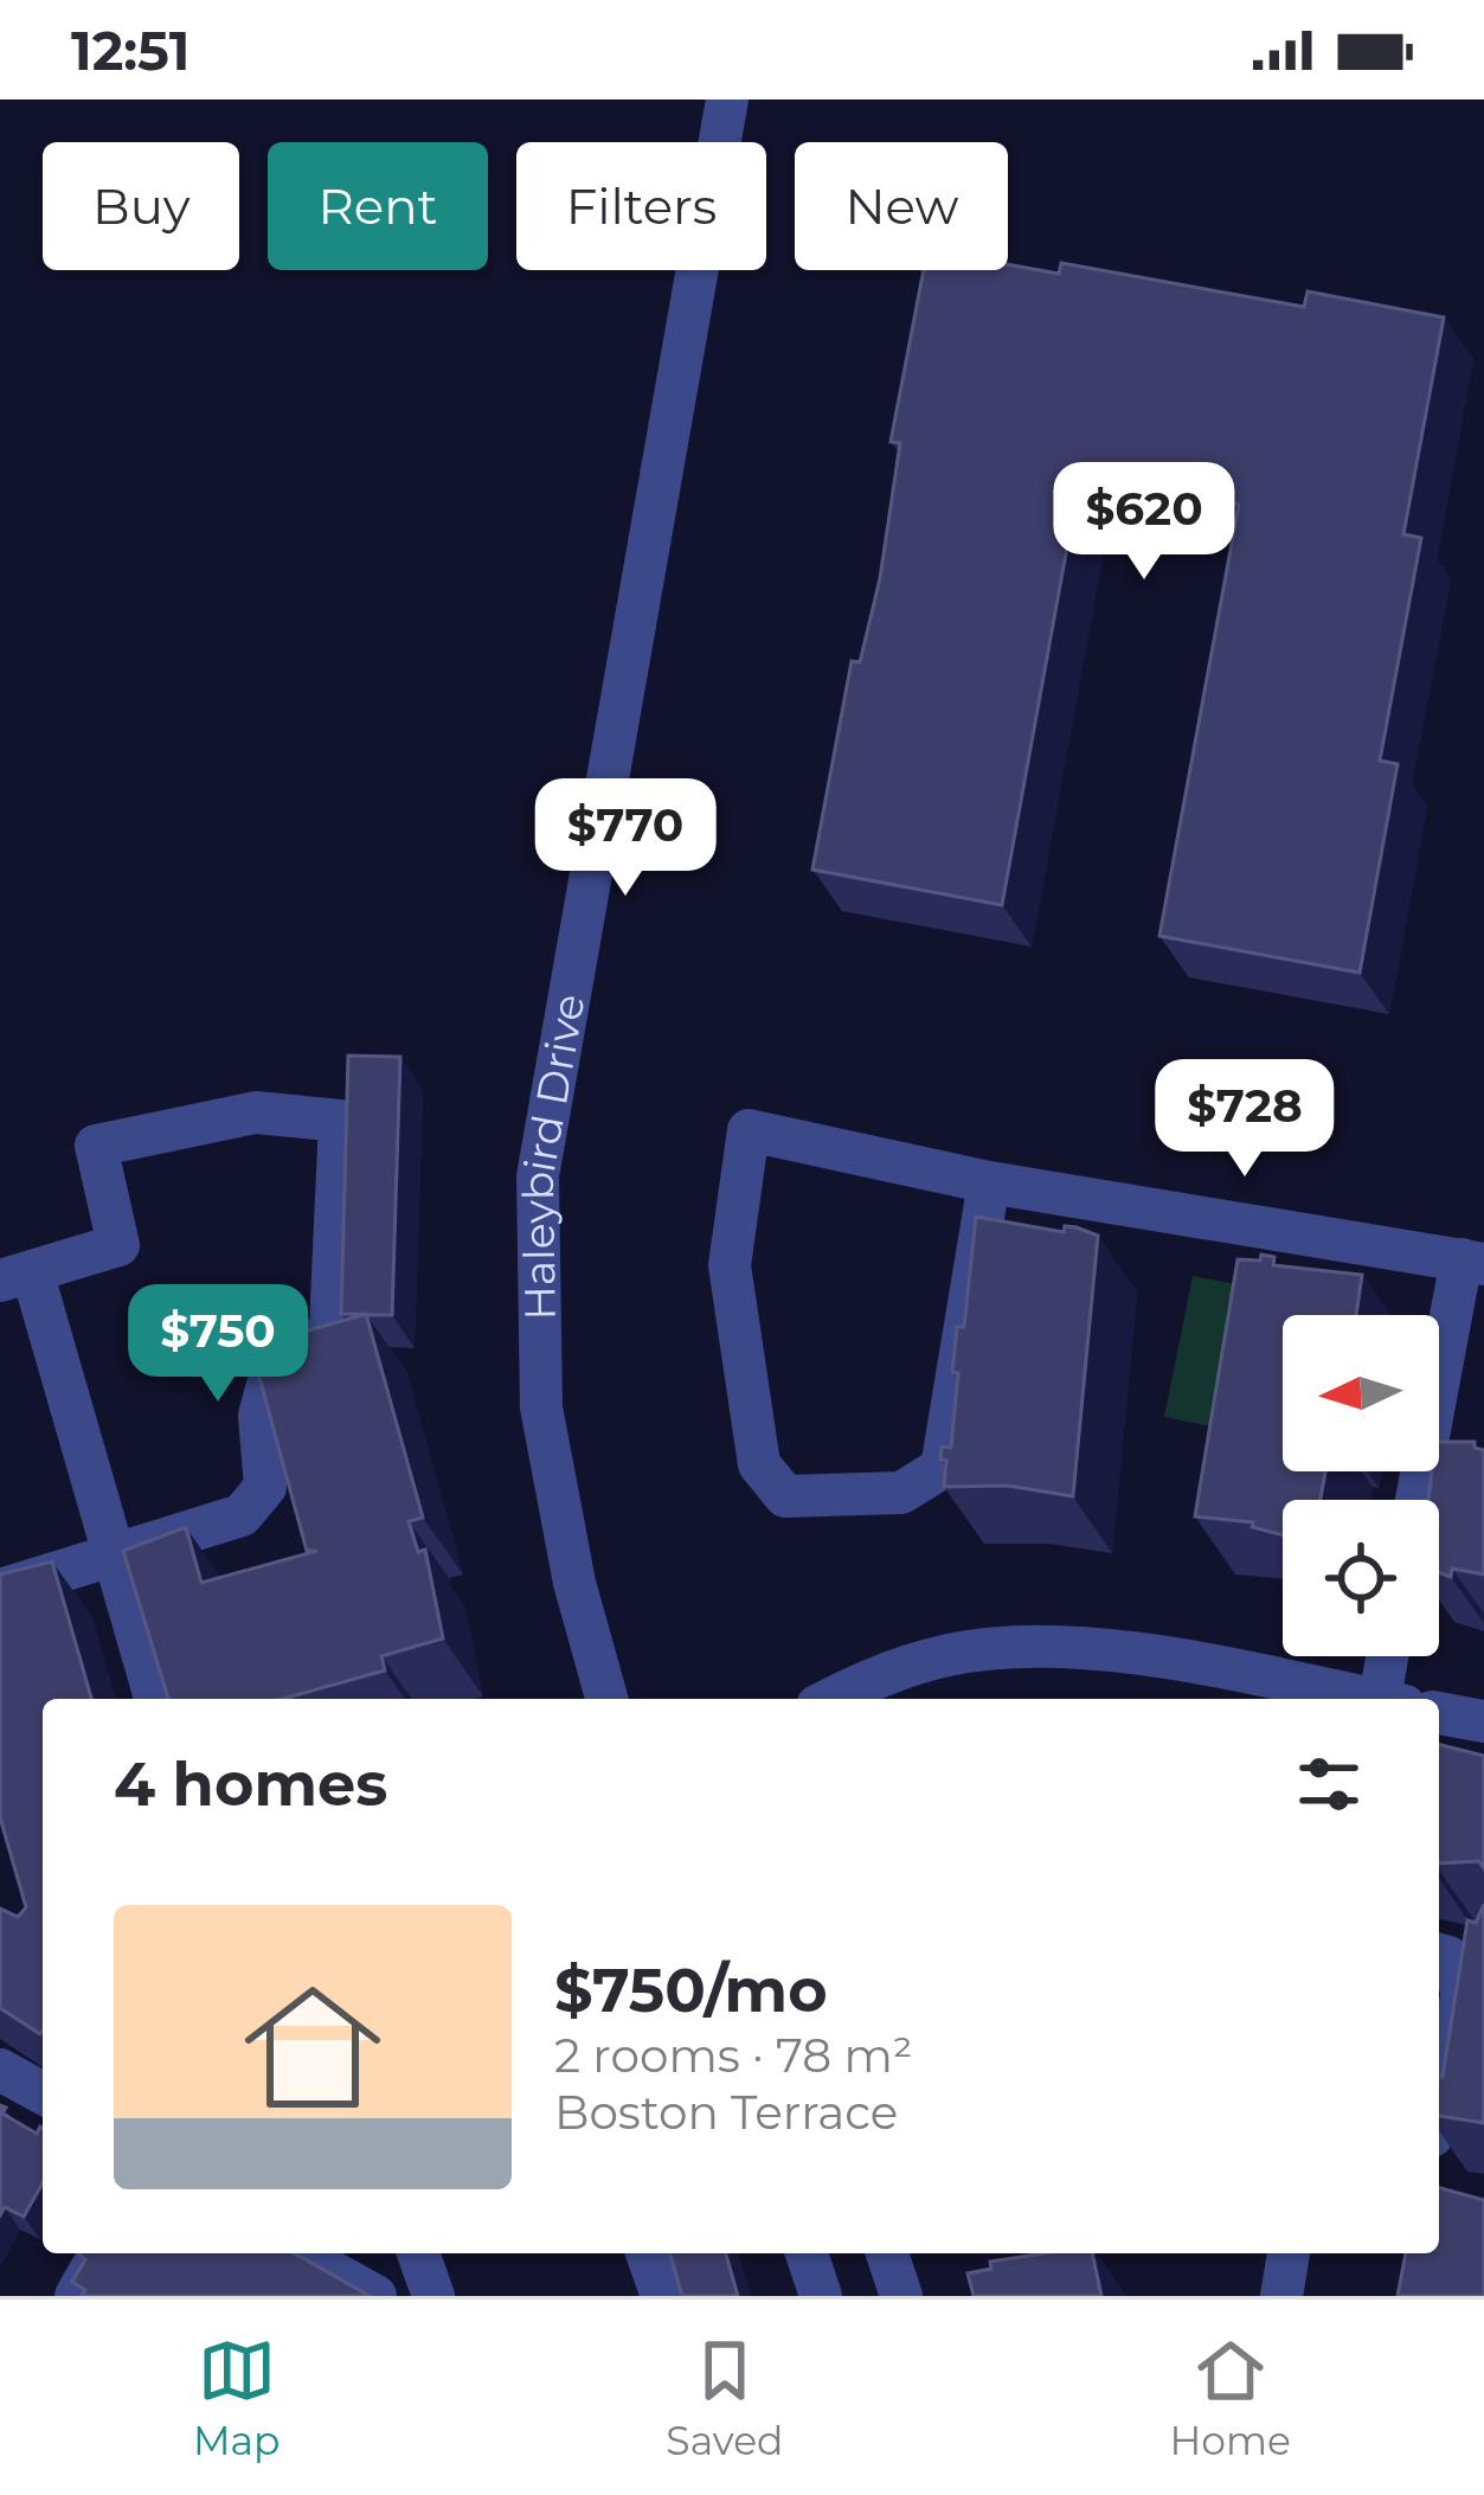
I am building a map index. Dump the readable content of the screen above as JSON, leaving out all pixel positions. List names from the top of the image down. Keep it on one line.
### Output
{"streets":{"street":["Haleybird Drive"]},"north":"left","page":{"status":"12:51","chip":["Buy","Rent","Filters","New"],"price":["$620","$770","$728","$750"],"heading":"4 homes","list":[{"name":"$750/mo","note":"2 rooms · 78 m² · Boston Terrace"}],"tabs":["Map","Saved","Home"]}}
